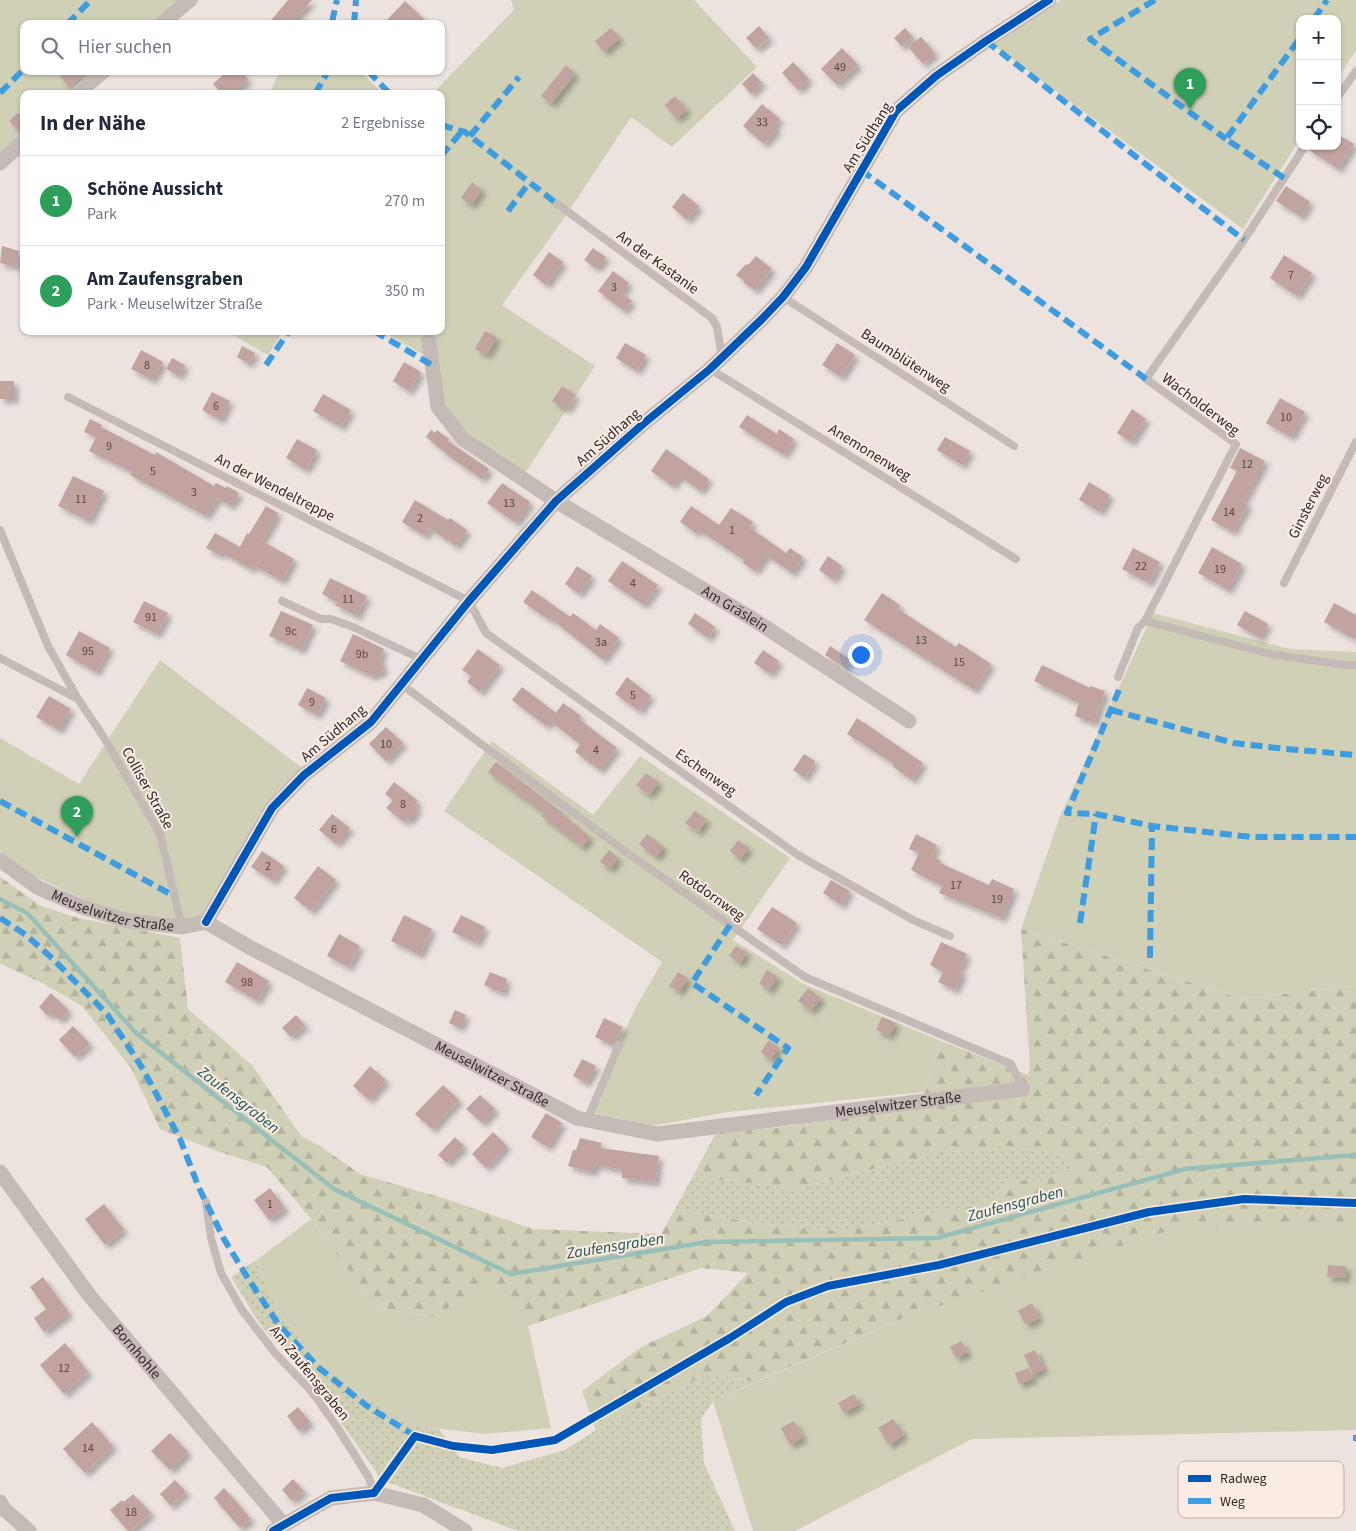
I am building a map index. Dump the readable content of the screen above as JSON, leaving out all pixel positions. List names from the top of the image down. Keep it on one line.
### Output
{"streets":{"street":["Am Südhang","Am Gräslein","Meuselwitzer Straße","Bornhohle"],"lane":["An der Kastanie","Baumblütenweg","Wacholderweg","Anemonenweg","An der Wendeltreppe","Ginsterweg","Eschenweg","Colliser Straße","Rotdornweg","Am Zaufensgraben"]},"crossings":[["Am Südhang","An der Kastanie"],["Am Südhang","Baumblütenweg"],["Am Südhang","Anemonenweg"],["Am Südhang","An der Wendeltreppe"],["Am Südhang","Am Gräslein"],["Am Südhang","Eschenweg"],["Am Südhang","Rotdornweg"],["Am Südhang","Meuselwitzer Straße"],["An der Wendeltreppe","Eschenweg"],["Colliser Straße","Meuselwitzer Straße"],["Rotdornweg","Meuselwitzer Straße"]],"water":["Zaufensgraben"],"house_numbers":["49","33","7","3","8","6","10","9","12","5","3","11","13","14","2","1","22","19","4","11","91","9c","13","3a","95","9b","15","5","9","10","4","8","6","2","17","19","98","1","12","14","18"],"legend":["Radweg","Weg"],"page":{"map_buttons":["+","−"],"search":"Hier suchen","pins":["1","2"],"heading":["In der Nähe","2 Ergebnisse"],"list":[{"mark":"1","name":"Schöne Aussicht","note":"Park","value":"270 m"},{"mark":"2","name":"Am Zaufensgraben","note":"Park · Meuselwitzer Straße","value":"350 m"}]}}
